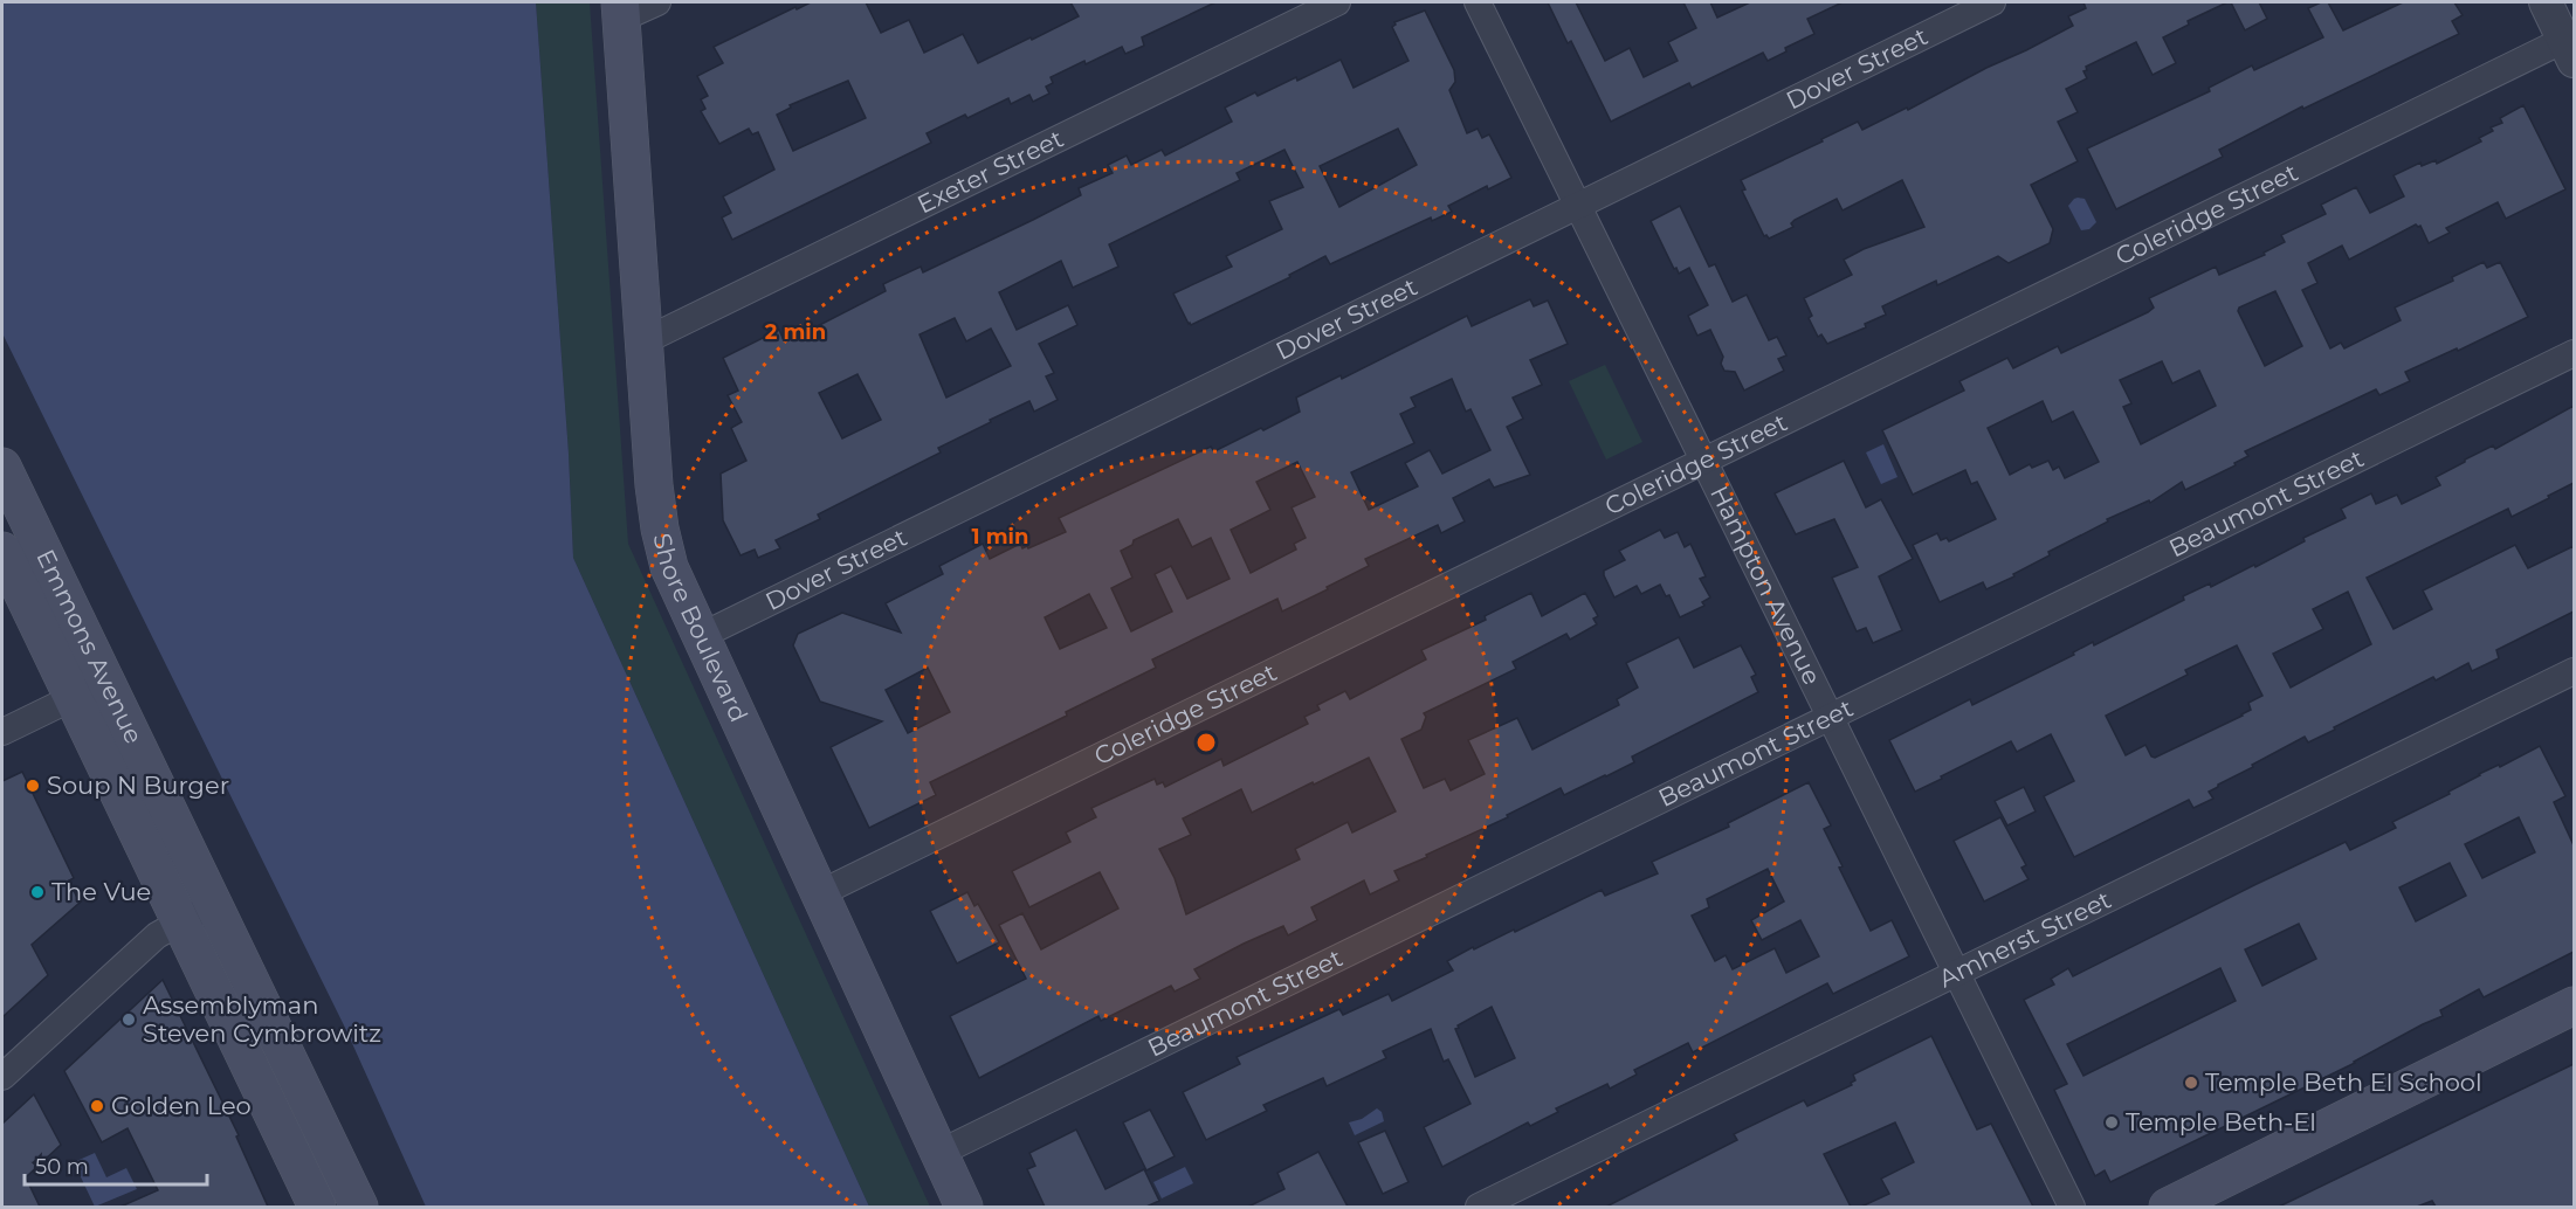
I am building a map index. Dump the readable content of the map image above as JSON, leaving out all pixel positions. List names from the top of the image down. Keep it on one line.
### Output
{"streets":{"main road":["Shore Boulevard","Emmons Avenue"],"street":["Dover Street","Exeter Street","Coleridge Street","Beaumont Street","Hampton Avenue","Amherst Street"]},"crossings":[["Dover Street","Hampton Avenue"],["Dover Street","Shore Boulevard"],["Exeter Street","Shore Boulevard"],["Coleridge Street","Hampton Avenue"],["Coleridge Street","Shore Boulevard"],["Beaumont Street","Hampton Avenue"],["Beaumont Street","Shore Boulevard"],["Hampton Avenue","Amherst Street"]],"places":["Soup N Burger","The Vue","Assemblyman Steven Cymbrowitz","Temple Beth El School","Golden Leo","Temple Beth-El"],"scale_bar":"50 m","rings":["2 min","1 min"]}
